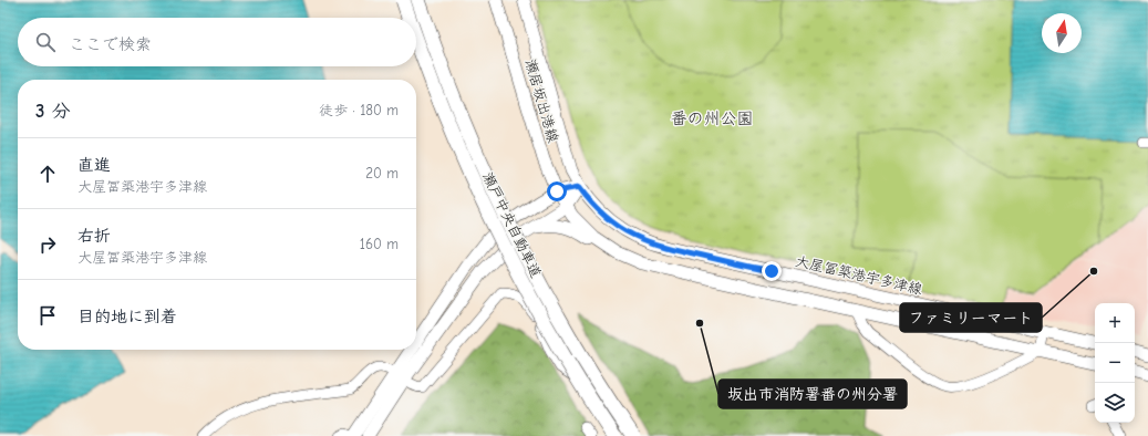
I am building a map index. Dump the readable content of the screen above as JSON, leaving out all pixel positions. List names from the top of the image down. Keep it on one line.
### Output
{"streets":{"highway":["瀬戸中央自動車道"],"main road":["瀬居坂出港線","大屋冨築港宇多津線"]},"crossings":[["瀬居坂出港線","大屋冨築港宇多津線"]],"districts":["番の州公園"],"places":["ファミリーマート","坂出市消防署番の州分署"],"north":"top","page":{"search":"ここで検索","heading":["3 分","徒歩 · 180 m"],"list":[["直進","大屋冨築港宇多津線","20 m"],["右折","大屋冨築港宇多津線","160 m"],"目的地に到着"],"map_buttons":["+","−"]}}
